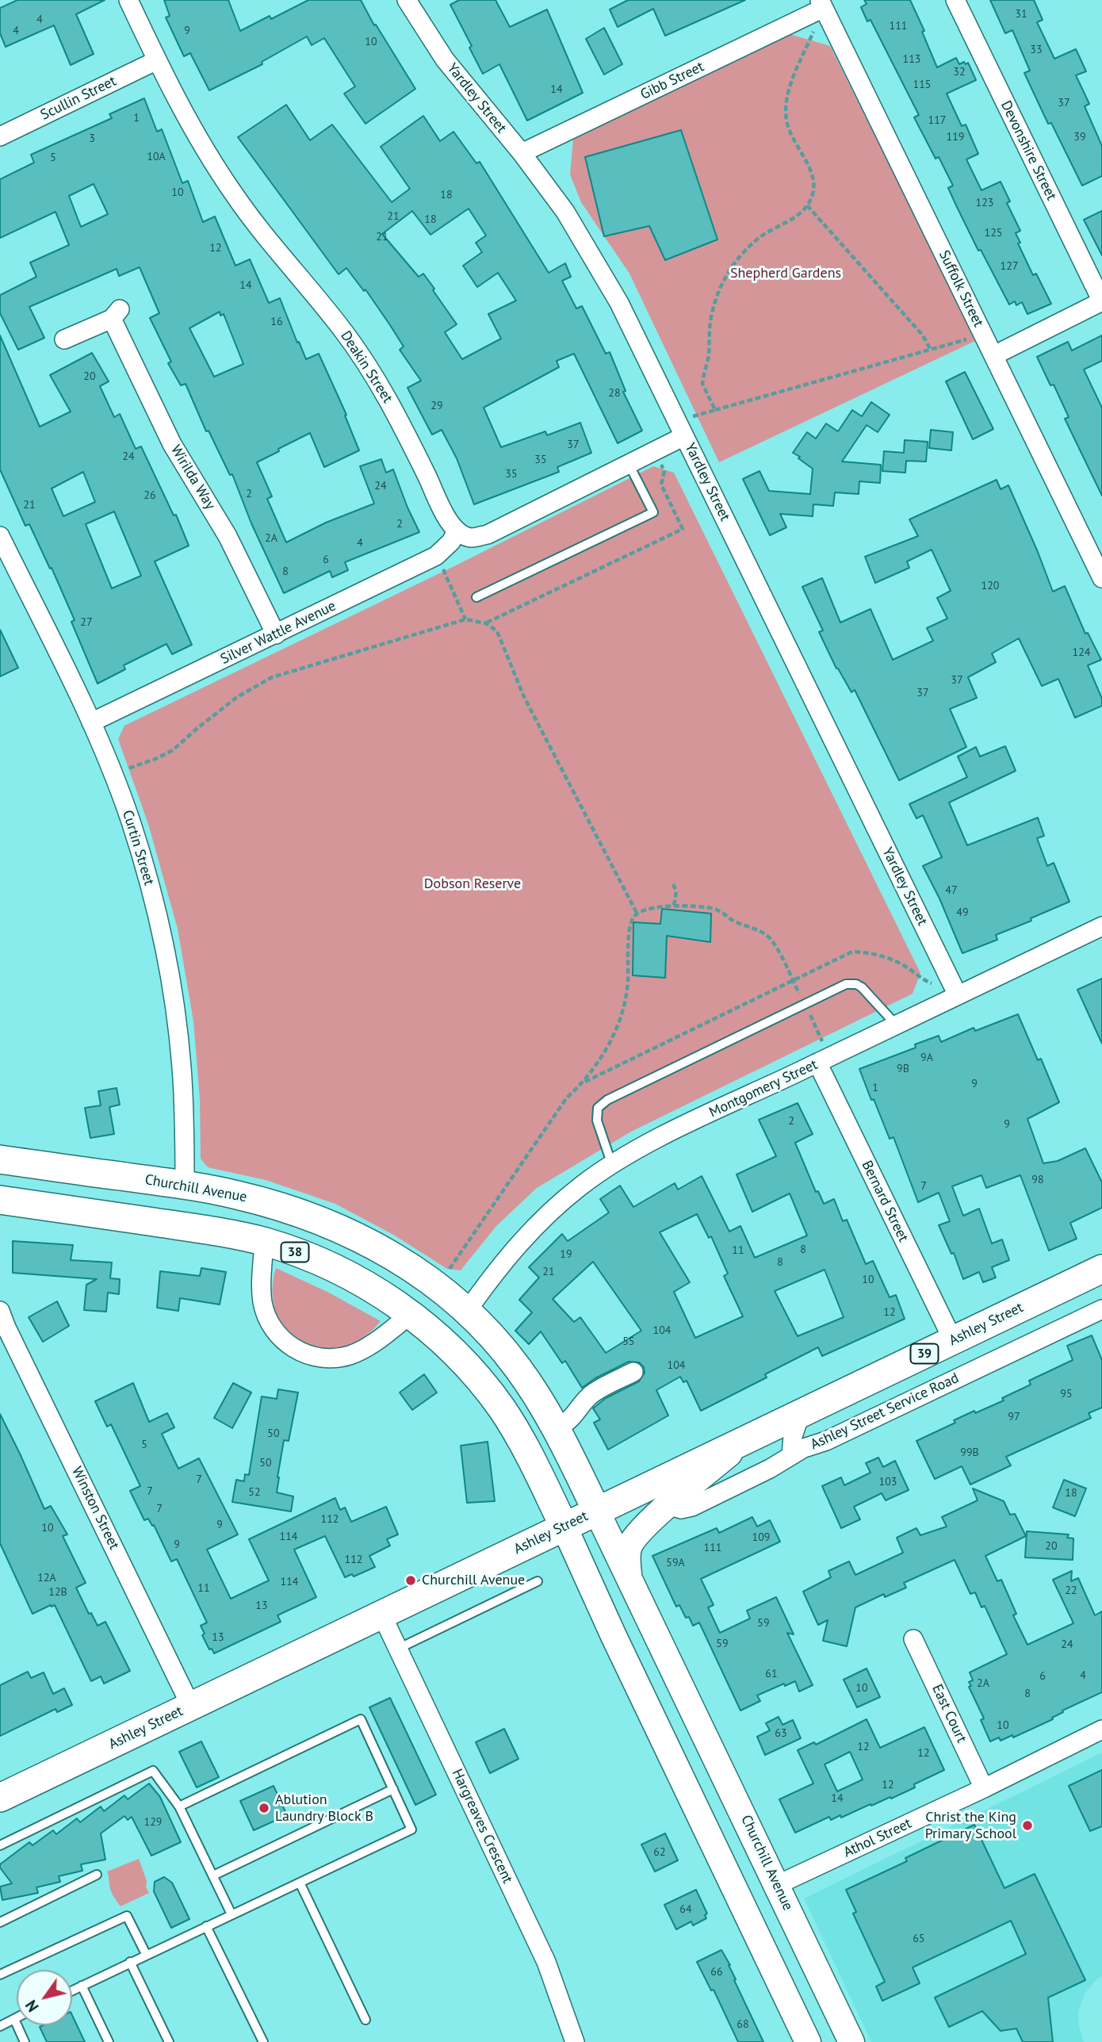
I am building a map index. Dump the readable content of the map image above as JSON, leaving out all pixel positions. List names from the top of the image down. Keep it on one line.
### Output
{"streets":{"main road":["Churchill Avenue","38","Ashley Street","39","Athol Street"],"street":["Gibb Street","Scullin Street","Yardley Street","Devonshire Street","Suffolk Street","Deakin Street","Wirilda Way","Silver Wattle Avenue","Curtin Street","Montgomery Street","Bernard Street","Ashley Street Service Road","Winston Street","East Court","Hargreaves Crescent"]},"crossings":[["Gibb Street","Yardley Street"],["Gibb Street","Suffolk Street"],["Scullin Street","Deakin Street"],["Yardley Street","Montgomery Street"],["Deakin Street","Silver Wattle Avenue"],["Wirilda Way","Silver Wattle Avenue"],["Silver Wattle Avenue","Curtin Street"],["Curtin Street","Churchill Avenue"],["Montgomery Street","Churchill Avenue"],["Montgomery Street","Bernard Street"],["Churchill Avenue","Ashley Street"],["Churchill Avenue","Athol Street"],["Bernard Street","Ashley Street"],["38","Ashley Street"],["38","Athol Street"],["Ashley Street","Winston Street"],["Ashley Street","Hargreaves Crescent"],["East Court","Athol Street"]],"parks":["Shepherd Gardens","Dobson Reserve"],"places":["Churchill Avenue","Ablution Laundry Block B","Christ the King Primary School"],"house_numbers":["31","4","111","4","9","10","33","113","32","115","14","37","1","117","119","39","3","10A","5","10","18","123","21","18","125","21","12","127","14","16","20","28","29","37","24","35","35","24","2","26","21","2","2A","4","6","8","120","27","124","37","37","47","49","9A","9B","9","1","2","9","98","7","8","11","19","8","21","10","12","104","55","104","95","97","50","5","99B","50","7","103","7","52","18","7","112","9","10","114","109","9","20","111","112","59A","12A","114","11","22","12B","13","59","13","59","24","61","4","6","2A","10","8","10","63","12","12","12","14","129","62","64","65","66","68"],"north":"bottom left"}
